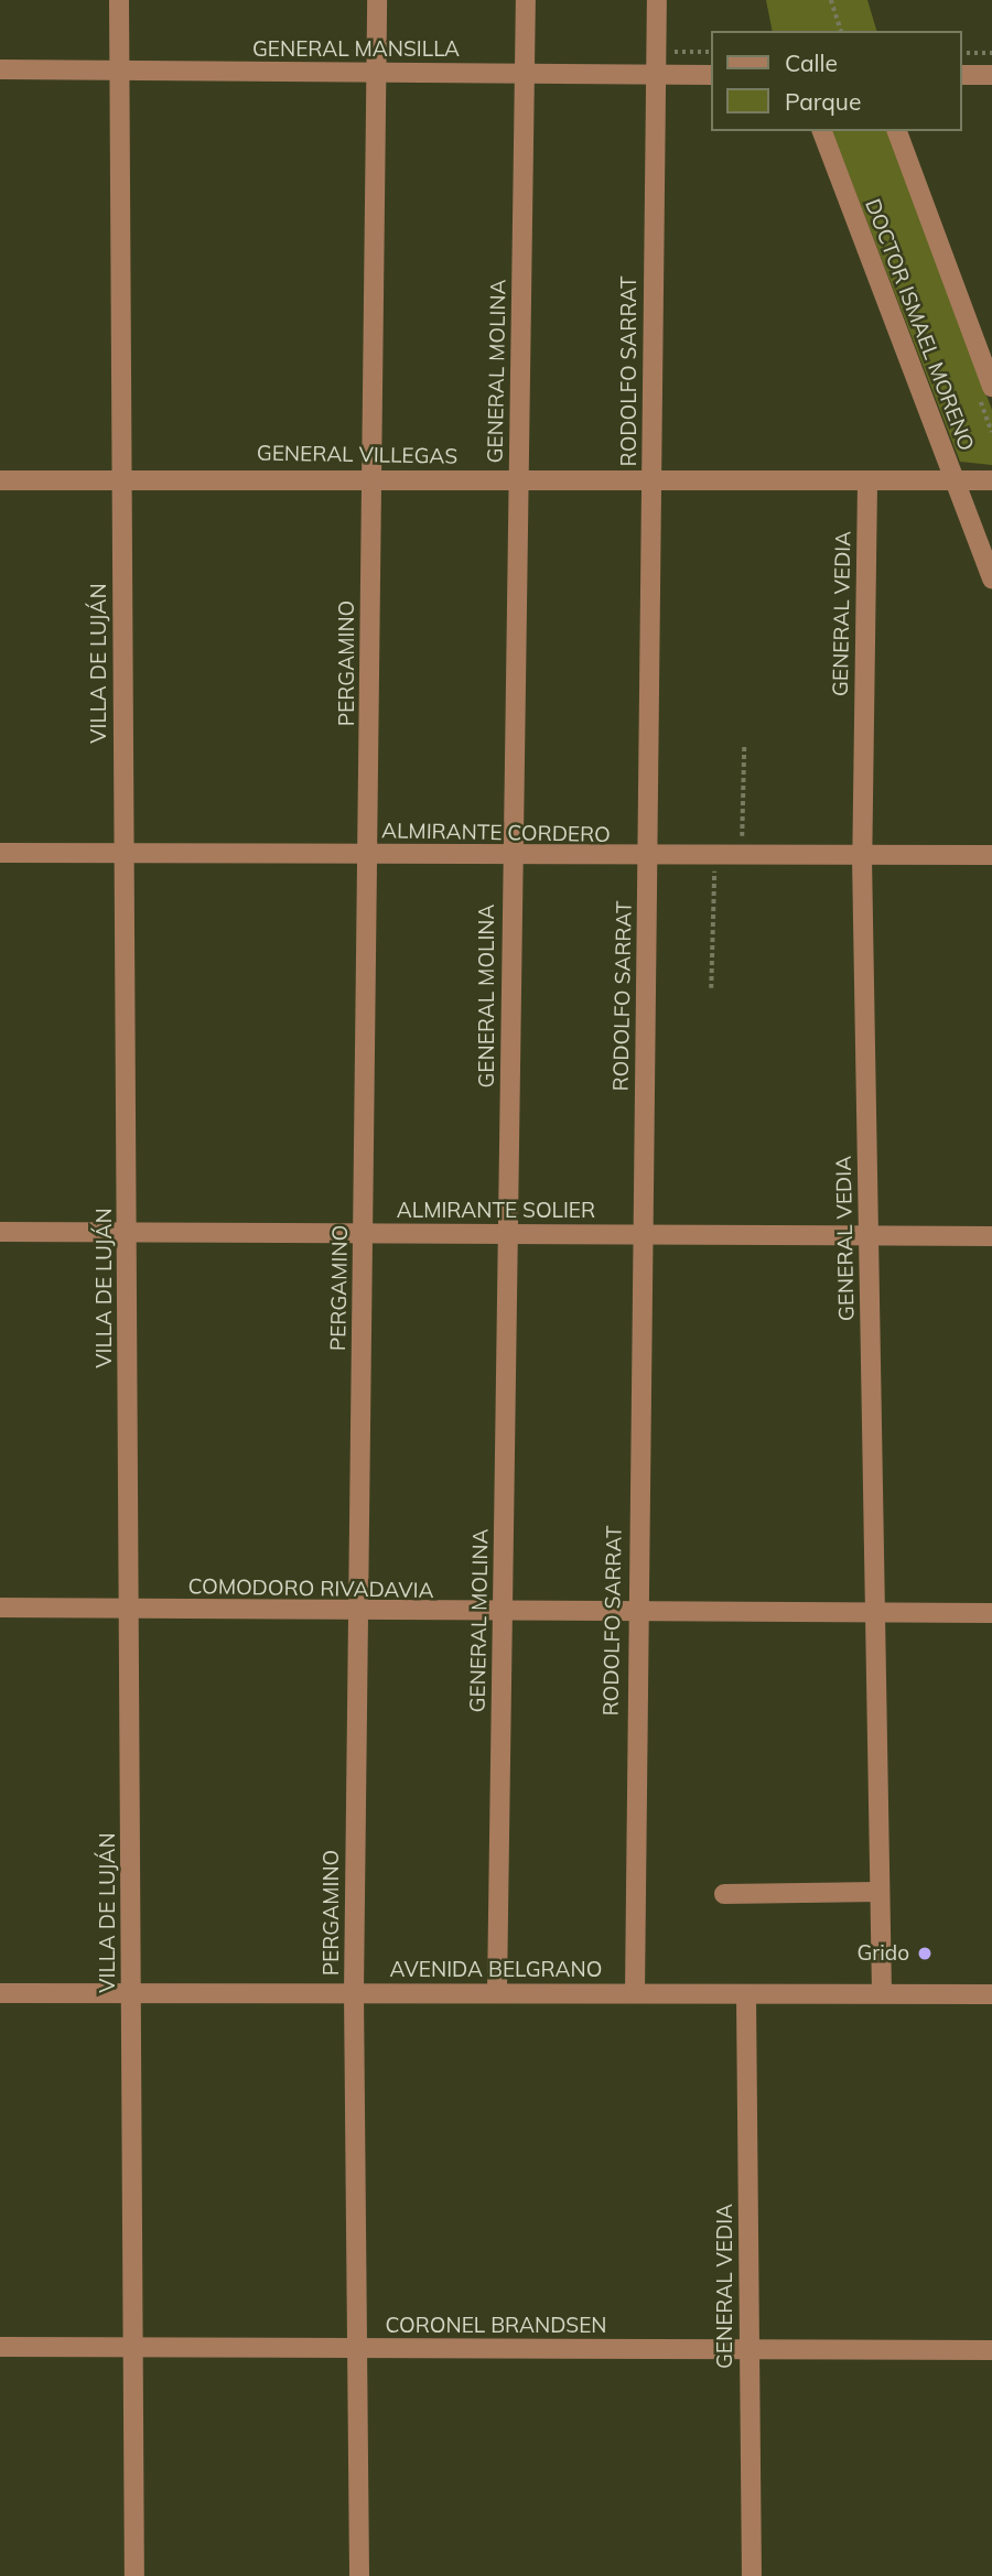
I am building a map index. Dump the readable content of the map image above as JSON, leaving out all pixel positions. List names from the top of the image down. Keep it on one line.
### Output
{"streets":{"street":["GENERAL MANSILLA","DOCTOR ISMAEL MORENO","GENERAL MOLINA","RODOLFO SARRAT","GENERAL VILLEGAS","GENERAL VEDIA","VILLA DE LUJÁN","PERGAMINO","ALMIRANTE CORDERO","ALMIRANTE SOLIER","COMODORO RIVADAVIA","AVENIDA BELGRANO","CORONEL BRANDSEN"]},"crossings":[["GENERAL MANSILLA","GENERAL MOLINA"],["GENERAL MANSILLA","RODOLFO SARRAT"],["GENERAL MANSILLA","VILLA DE LUJÁN"],["GENERAL MANSILLA","PERGAMINO"],["DOCTOR ISMAEL MORENO","GENERAL VILLEGAS"],["GENERAL MOLINA","GENERAL VILLEGAS"],["GENERAL MOLINA","ALMIRANTE CORDERO"],["GENERAL MOLINA","ALMIRANTE SOLIER"],["GENERAL MOLINA","COMODORO RIVADAVIA"],["GENERAL MOLINA","AVENIDA BELGRANO"],["RODOLFO SARRAT","GENERAL VILLEGAS"],["RODOLFO SARRAT","ALMIRANTE CORDERO"],["RODOLFO SARRAT","ALMIRANTE SOLIER"],["RODOLFO SARRAT","COMODORO RIVADAVIA"],["RODOLFO SARRAT","AVENIDA BELGRANO"],["GENERAL VILLEGAS","GENERAL VEDIA"],["GENERAL VILLEGAS","VILLA DE LUJÁN"],["GENERAL VILLEGAS","PERGAMINO"],["GENERAL VEDIA","ALMIRANTE CORDERO"],["GENERAL VEDIA","ALMIRANTE SOLIER"],["GENERAL VEDIA","COMODORO RIVADAVIA"],["GENERAL VEDIA","AVENIDA BELGRANO"],["GENERAL VEDIA","CORONEL BRANDSEN"],["VILLA DE LUJÁN","ALMIRANTE CORDERO"],["VILLA DE LUJÁN","ALMIRANTE SOLIER"],["VILLA DE LUJÁN","COMODORO RIVADAVIA"],["VILLA DE LUJÁN","AVENIDA BELGRANO"],["VILLA DE LUJÁN","CORONEL BRANDSEN"],["PERGAMINO","ALMIRANTE CORDERO"],["PERGAMINO","ALMIRANTE SOLIER"],["PERGAMINO","COMODORO RIVADAVIA"],["PERGAMINO","AVENIDA BELGRANO"],["PERGAMINO","CORONEL BRANDSEN"]],"places":["Grido"],"legend":["Calle","Parque"]}
